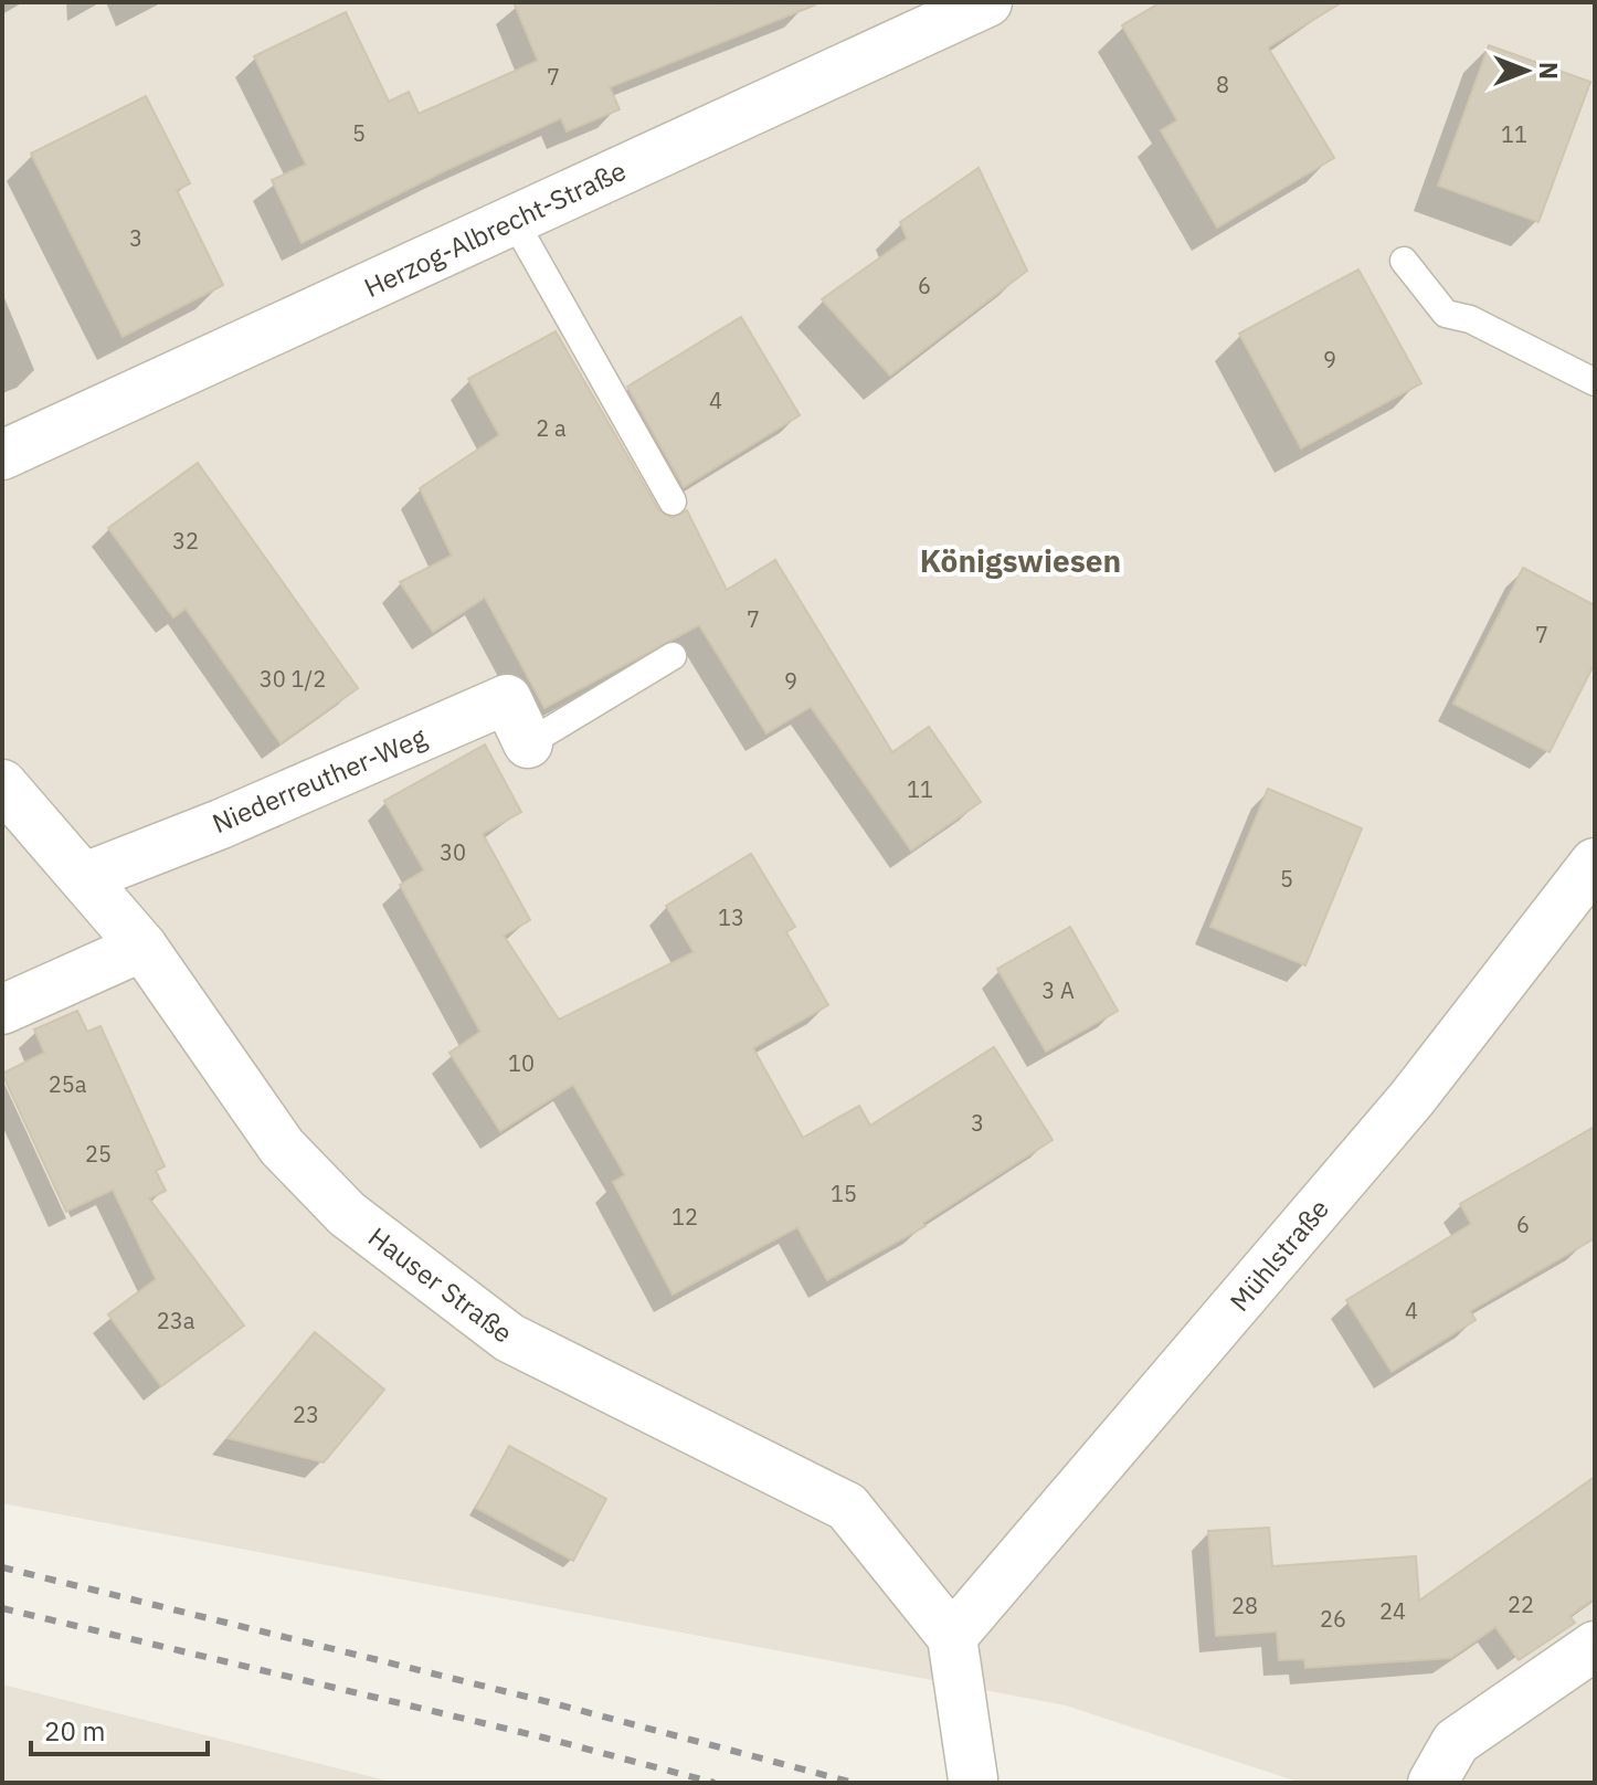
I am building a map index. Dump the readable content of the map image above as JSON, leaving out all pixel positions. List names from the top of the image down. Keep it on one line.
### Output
{"streets":{"street":["Herzog-Albrecht-Straße","Niederreuther-Weg","Mühlstraße","Hauser Straße"]},"crossings":[["Niederreuther-Weg","Hauser Straße"],["Mühlstraße","Hauser Straße"]],"districts":["Königswiesen"],"house_numbers":["7","8","5","11","3","6","9","4","2 a","32","7","7","30 1/2","9","11","30","5","13","3 A","10","25a","3","25","15","12","6","4","23a","23","22","28","24","26"],"scale_bar":"20 m","north":"right"}
